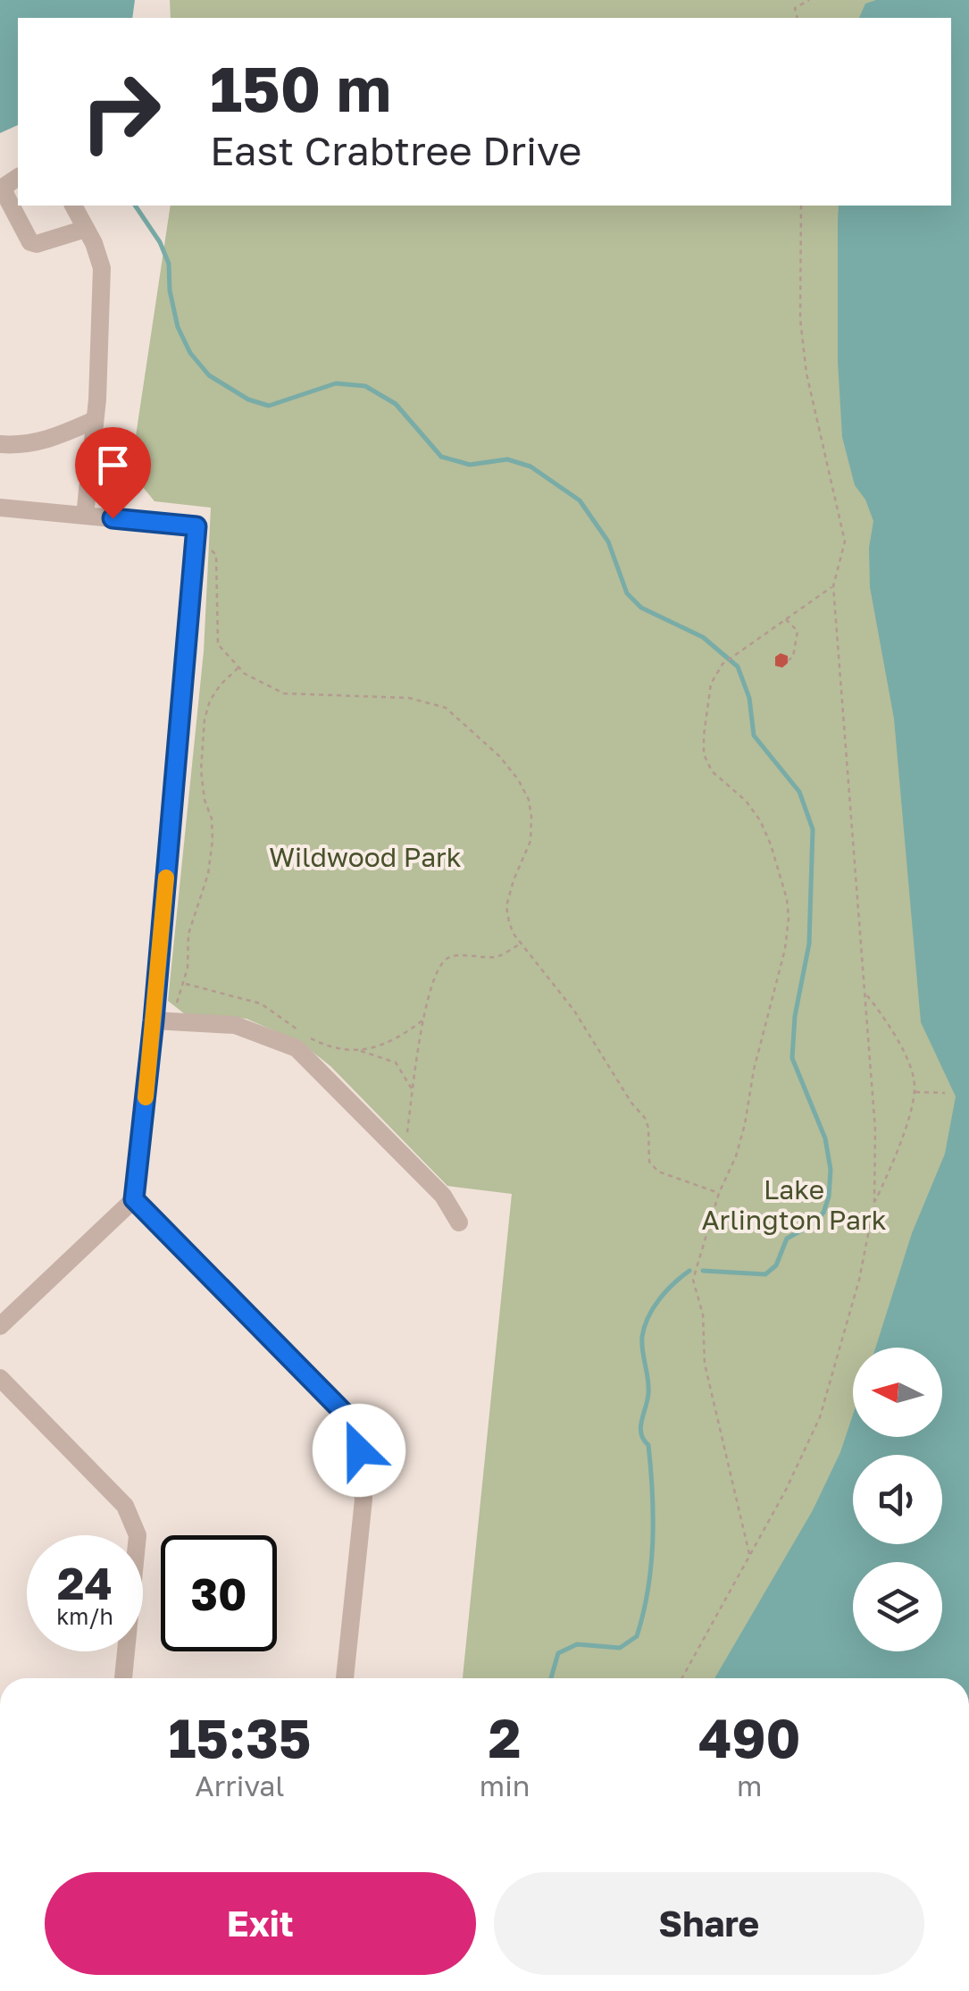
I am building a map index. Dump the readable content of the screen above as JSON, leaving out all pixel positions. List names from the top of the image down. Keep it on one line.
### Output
{"parks":["Wildwood Park","Lake Arlington Park"],"north":"left","page":{"turn":["150 m","East Crabtree Drive"],"speed":"24 km/h","limit":"30","eta":["15:35","Arrival","2","min","490","m"],"buttons":["Exit","Share"]}}
